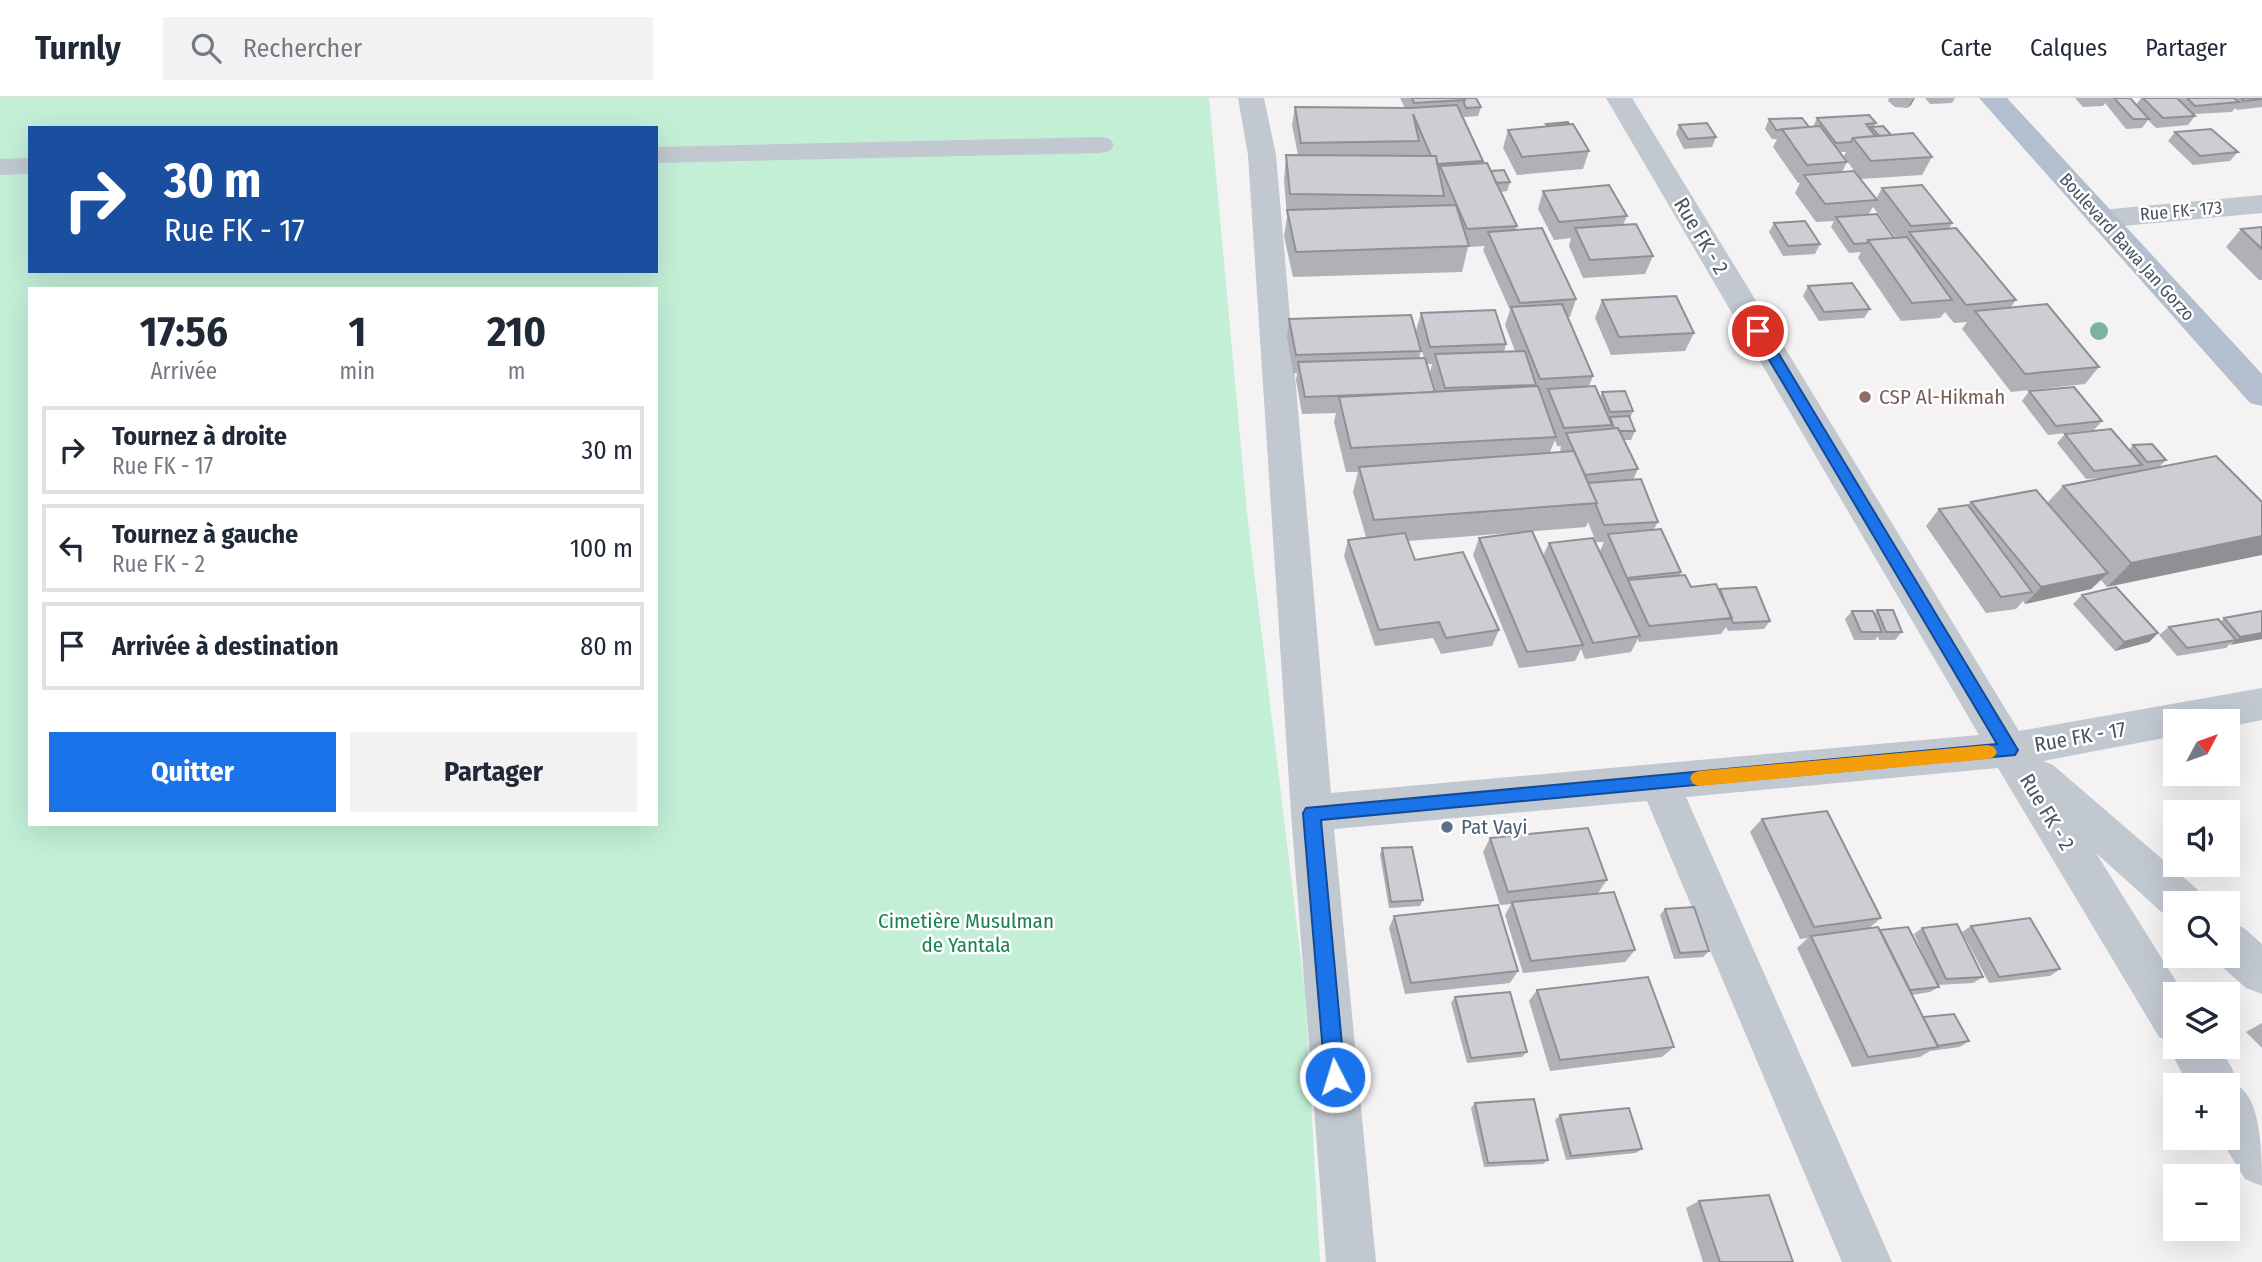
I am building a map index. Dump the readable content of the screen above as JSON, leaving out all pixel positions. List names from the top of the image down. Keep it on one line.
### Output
{"streets":{"main road":["Boulevard Bawa Jan Gorzo"],"street":["Rue FK- 173","Rue FK - 2","Rue FK - 17"]},"crossings":[["Rue FK- 173","Boulevard Bawa Jan Gorzo"],["Rue FK - 2","Rue FK - 17"]],"parks":["Cimetière Musulman de Yantala"],"places":["CSP Al-Hikmah","Pat Vayi"],"north":"top right","page":{"header":"Turnly","search":"Rechercher","nav":["Carte","Calques","Partager"],"turn":["30 m","Rue FK - 17"],"eta":["17:56","Arrivée","1","min","210","m"],"list":[{"name":"Tournez à droite","note":"Rue FK - 17","value":"30 m"},{"name":"Tournez à gauche","note":"Rue FK - 2","value":"100 m"},{"name":"Arrivée à destination","value":"80 m"}],"map_buttons":["+","−"],"buttons":["Quitter","Partager"]}}
